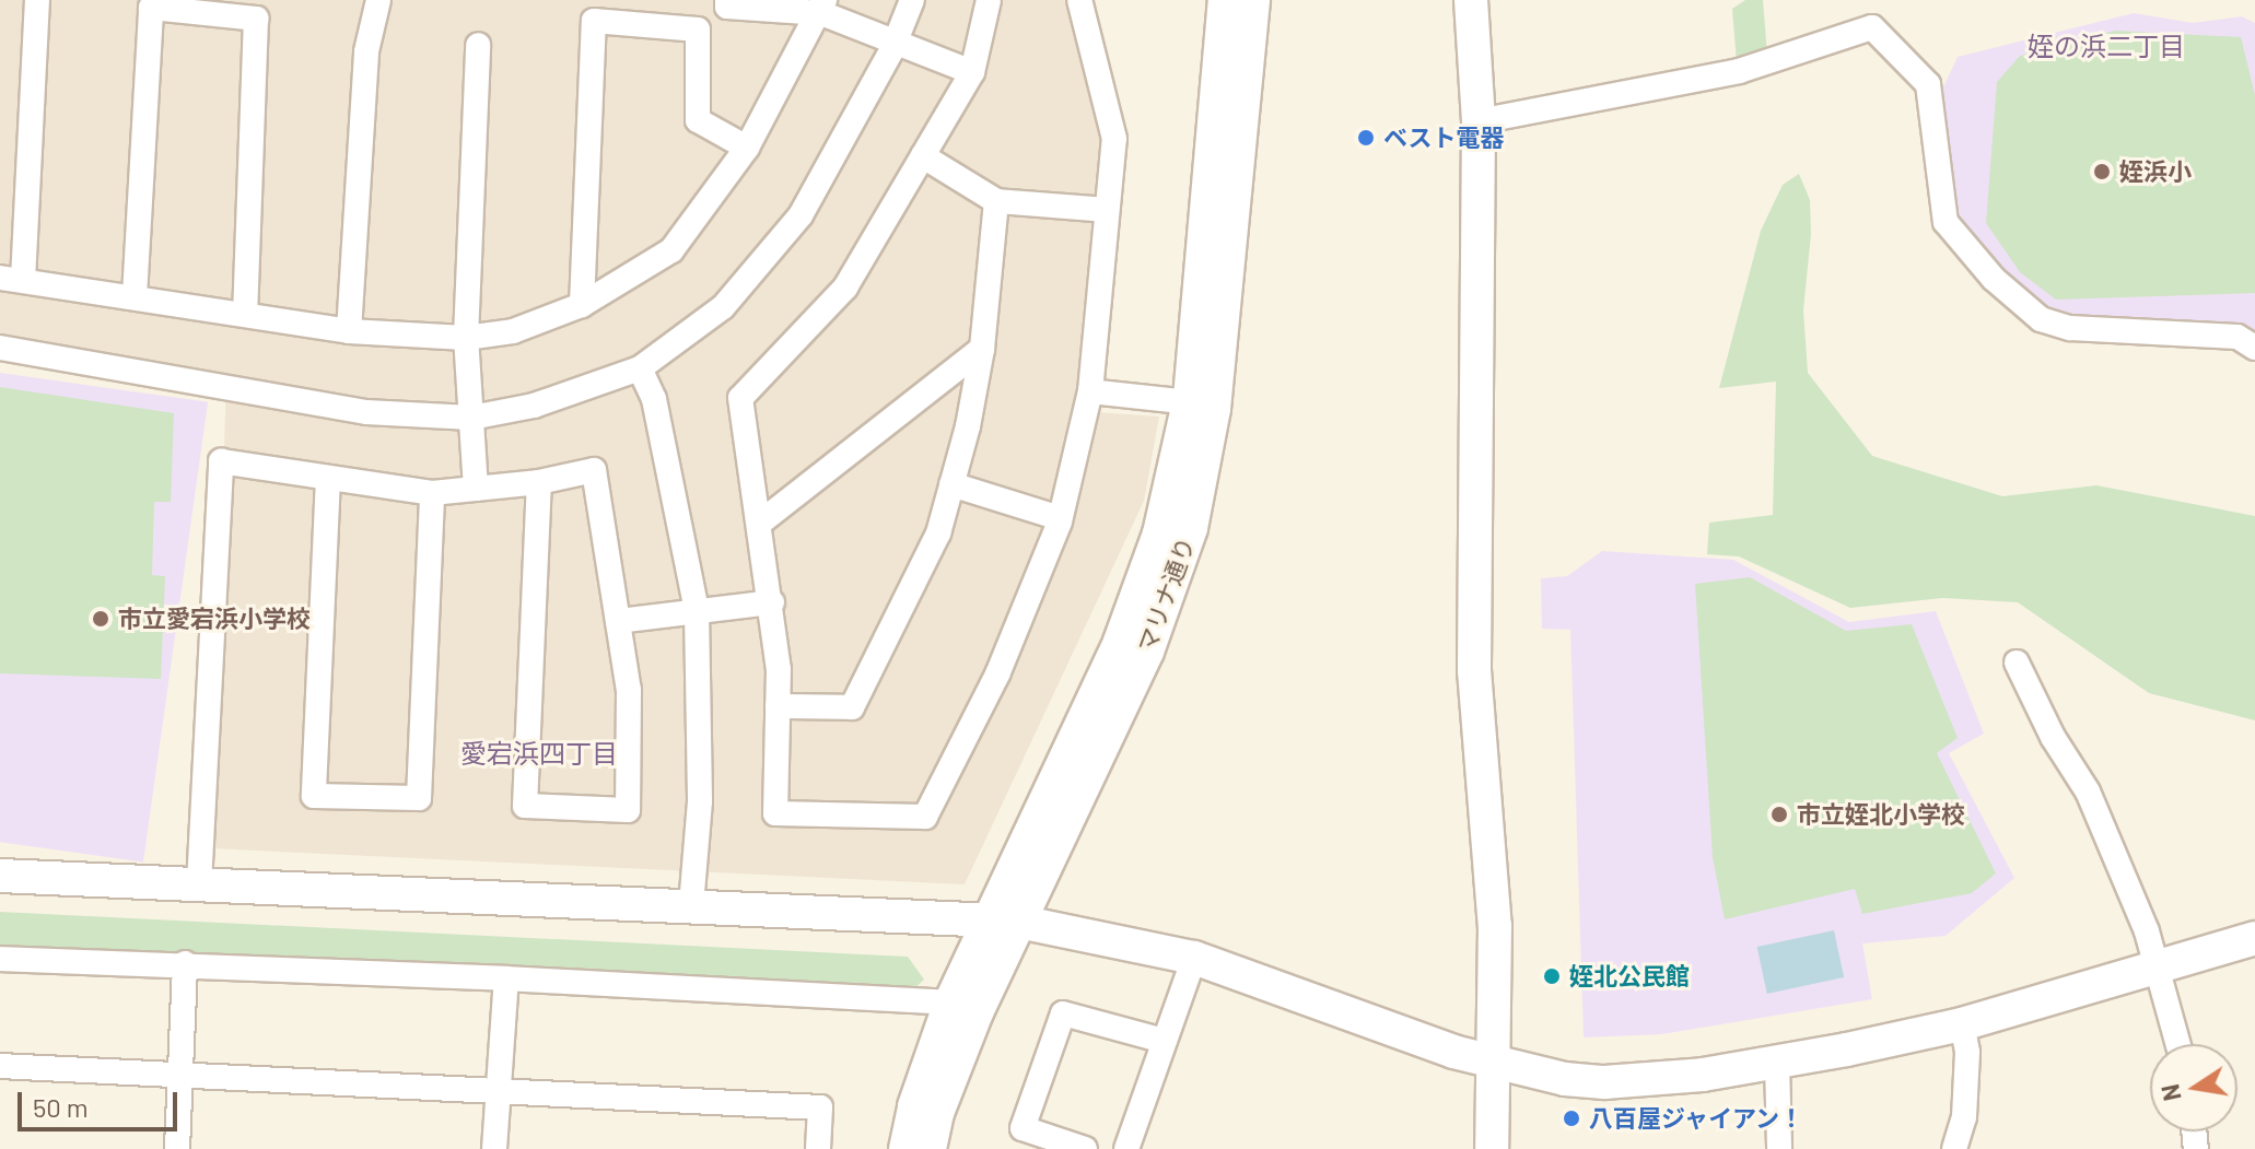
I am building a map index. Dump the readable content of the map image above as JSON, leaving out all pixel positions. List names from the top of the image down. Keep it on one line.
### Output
{"streets":{"street":["マリナ通り"]},"districts":["姪の浜二丁目","愛宕浜四丁目"],"places":["ベスト電器","姪浜小","市立愛宕浜小学校","市立姪北小学校","姪北公民館","八百屋ジャイアン！"],"scale_bar":"50 m","north":"left"}
